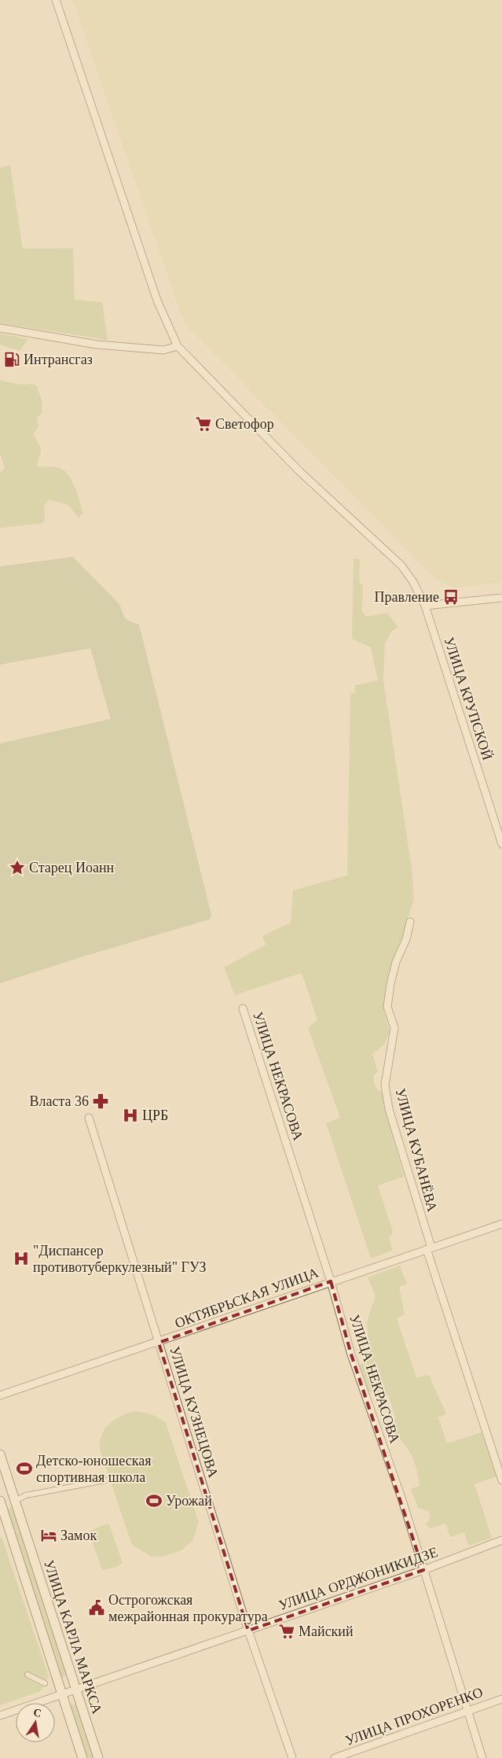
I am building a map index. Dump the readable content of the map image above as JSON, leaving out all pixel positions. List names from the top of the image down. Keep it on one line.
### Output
{"streets":{"main road":["УЛИЦА КАРЛА МАРКСА"],"street":["УЛИЦА КРУПСКОЙ","УЛИЦА НЕКРАСОВА","УЛИЦА КУБАНЁВА","ОКТЯБРЬСКАЯ УЛИЦА","УЛИЦА КУЗНЕЦОВА","УЛИЦА ОРДЖОНИКИДЗЕ","УЛИЦА ПРОХОРЕНКО"]},"crossings":[["УЛИЦА НЕКРАСОВА","ОКТЯБРЬСКАЯ УЛИЦА"],["УЛИЦА НЕКРАСОВА","УЛИЦА ОРДЖОНИКИДЗЕ"],["УЛИЦА НЕКРАСОВА","УЛИЦА ПРОХОРЕНКО"],["УЛИЦА КУБАНЁВА","ОКТЯБРЬСКАЯ УЛИЦА"],["ОКТЯБРЬСКАЯ УЛИЦА","УЛИЦА КУЗНЕЦОВА"],["УЛИЦА КУЗНЕЦОВА","УЛИЦА ОРДЖОНИКИДЗЕ"],["УЛИЦА ОРДЖОНИКИДЗЕ","УЛИЦА КАРЛА МАРКСА"]],"places":{"fuel station":["Интрансгаз"],"supermarket":["Светофор","Майский"],"bus stop":["Правление"],"place":["Старец Иоанн"],"pharmacy":["Власта 36"],"hospital":["ЦРБ","\"Диспансер противотуберкулезный\" ГУЗ"],"sports":["Детско-юношеская спортивная школа","Урожай"],"hotel":["Замок"],"public building":["Острогожская межрайонная прокуратура"]},"north":"top"}
